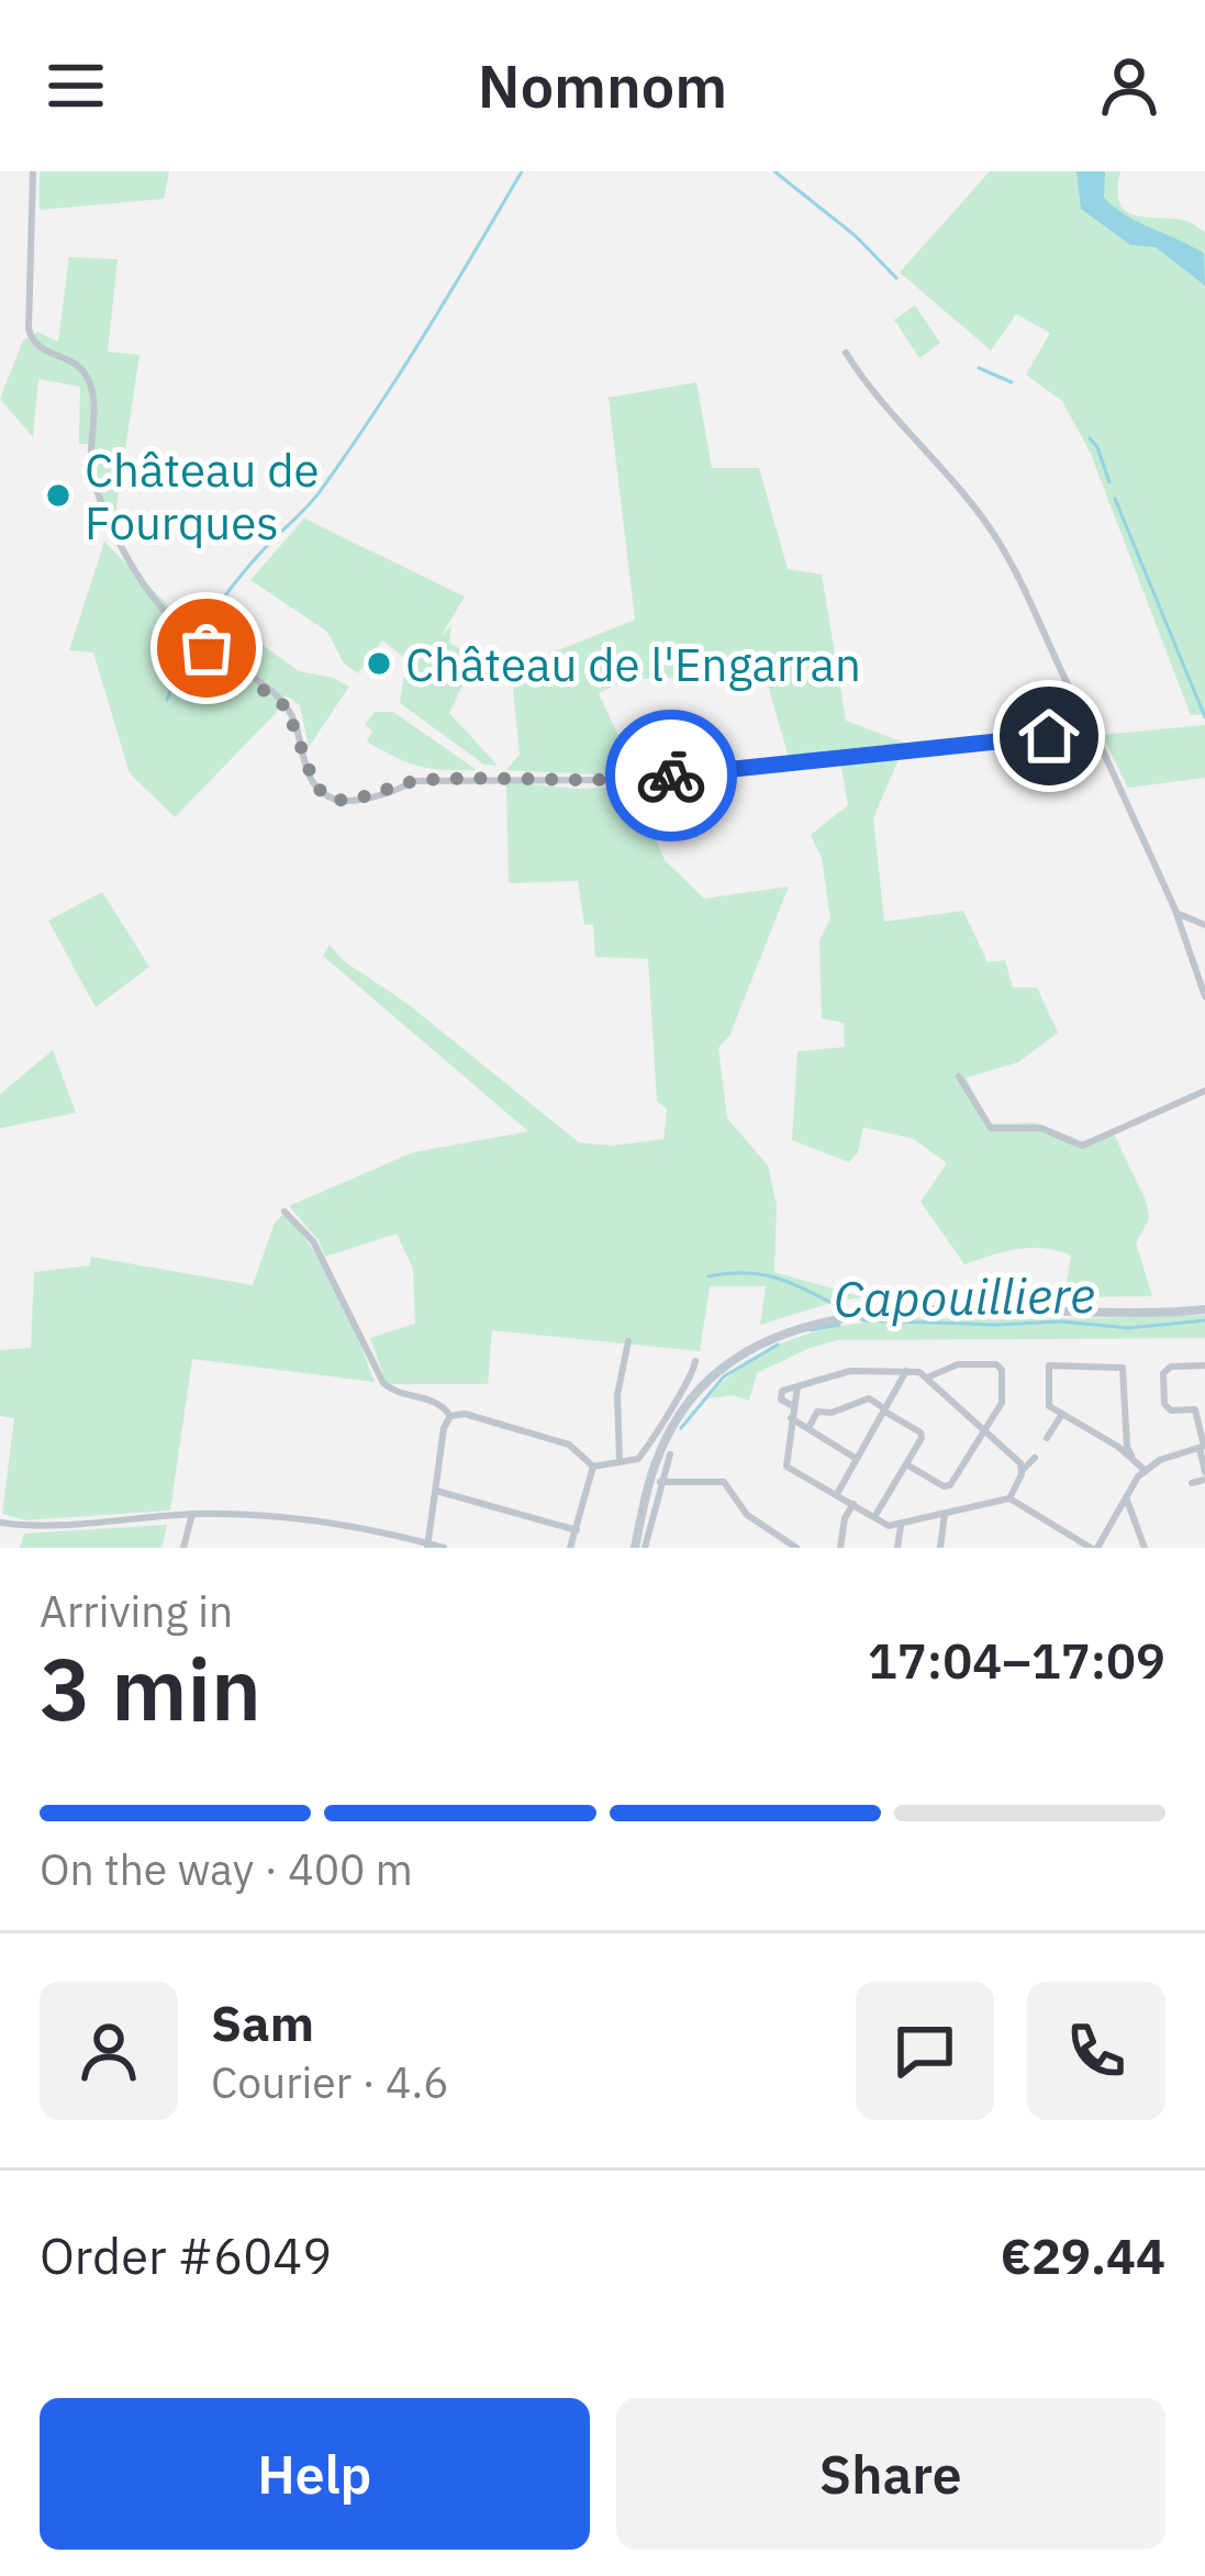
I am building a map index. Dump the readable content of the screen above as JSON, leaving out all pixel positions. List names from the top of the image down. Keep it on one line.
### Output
{"water":["Capouilliere"],"places":["Château de Fourques","Château de l'Engarran"],"page":{"header":"Nomnom","heading":["3 min","Arriving in","17:04–17:09"],"panel":["Sam","Courier · 4.6","Order #6049","€29.44"],"bar":"On the way · 400 m","buttons":["Help","Share"]}}
